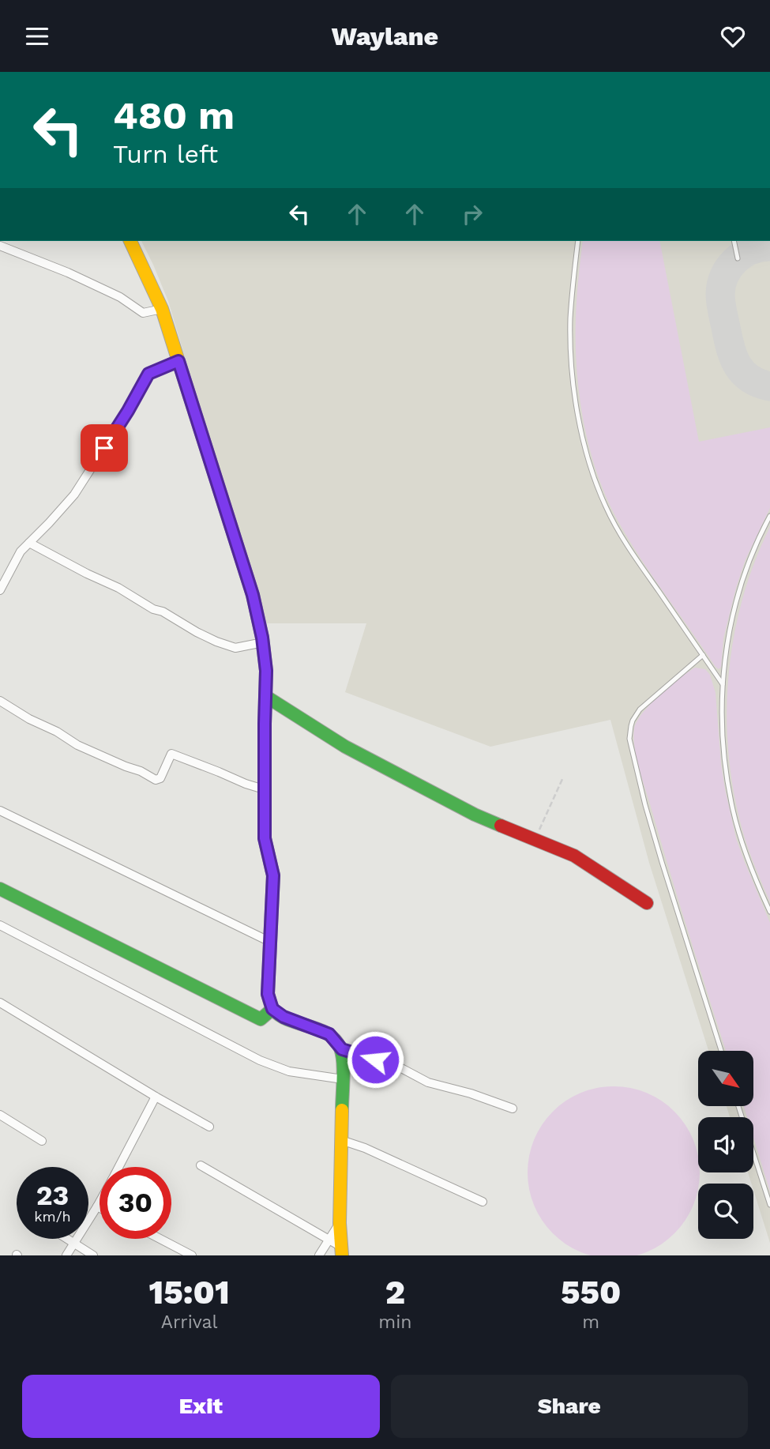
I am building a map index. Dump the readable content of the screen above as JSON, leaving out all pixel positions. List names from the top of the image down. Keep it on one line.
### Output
{"north":"bottom right","page":{"header":"Waylane","turn":["480 m","Turn left"],"speed":"23 km/h","limit":"30","eta":["15:01","Arrival","2","min","550","m"],"buttons":["Exit","Share"]}}
